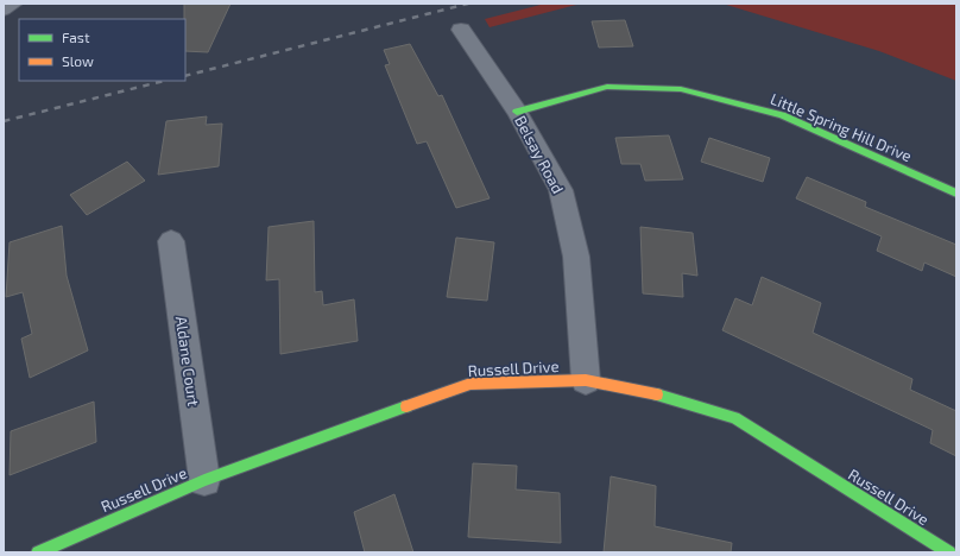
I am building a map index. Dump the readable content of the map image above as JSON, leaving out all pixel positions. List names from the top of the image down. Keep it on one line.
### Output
{"streets":{"street":["Little Spring Hill Drive","Belsay Road","Aldane Court","Russell Drive"]},"crossings":[["Little Spring Hill Drive","Belsay Road"],["Belsay Road","Russell Drive"],["Aldane Court","Russell Drive"]],"legend":["Fast","Slow"]}
